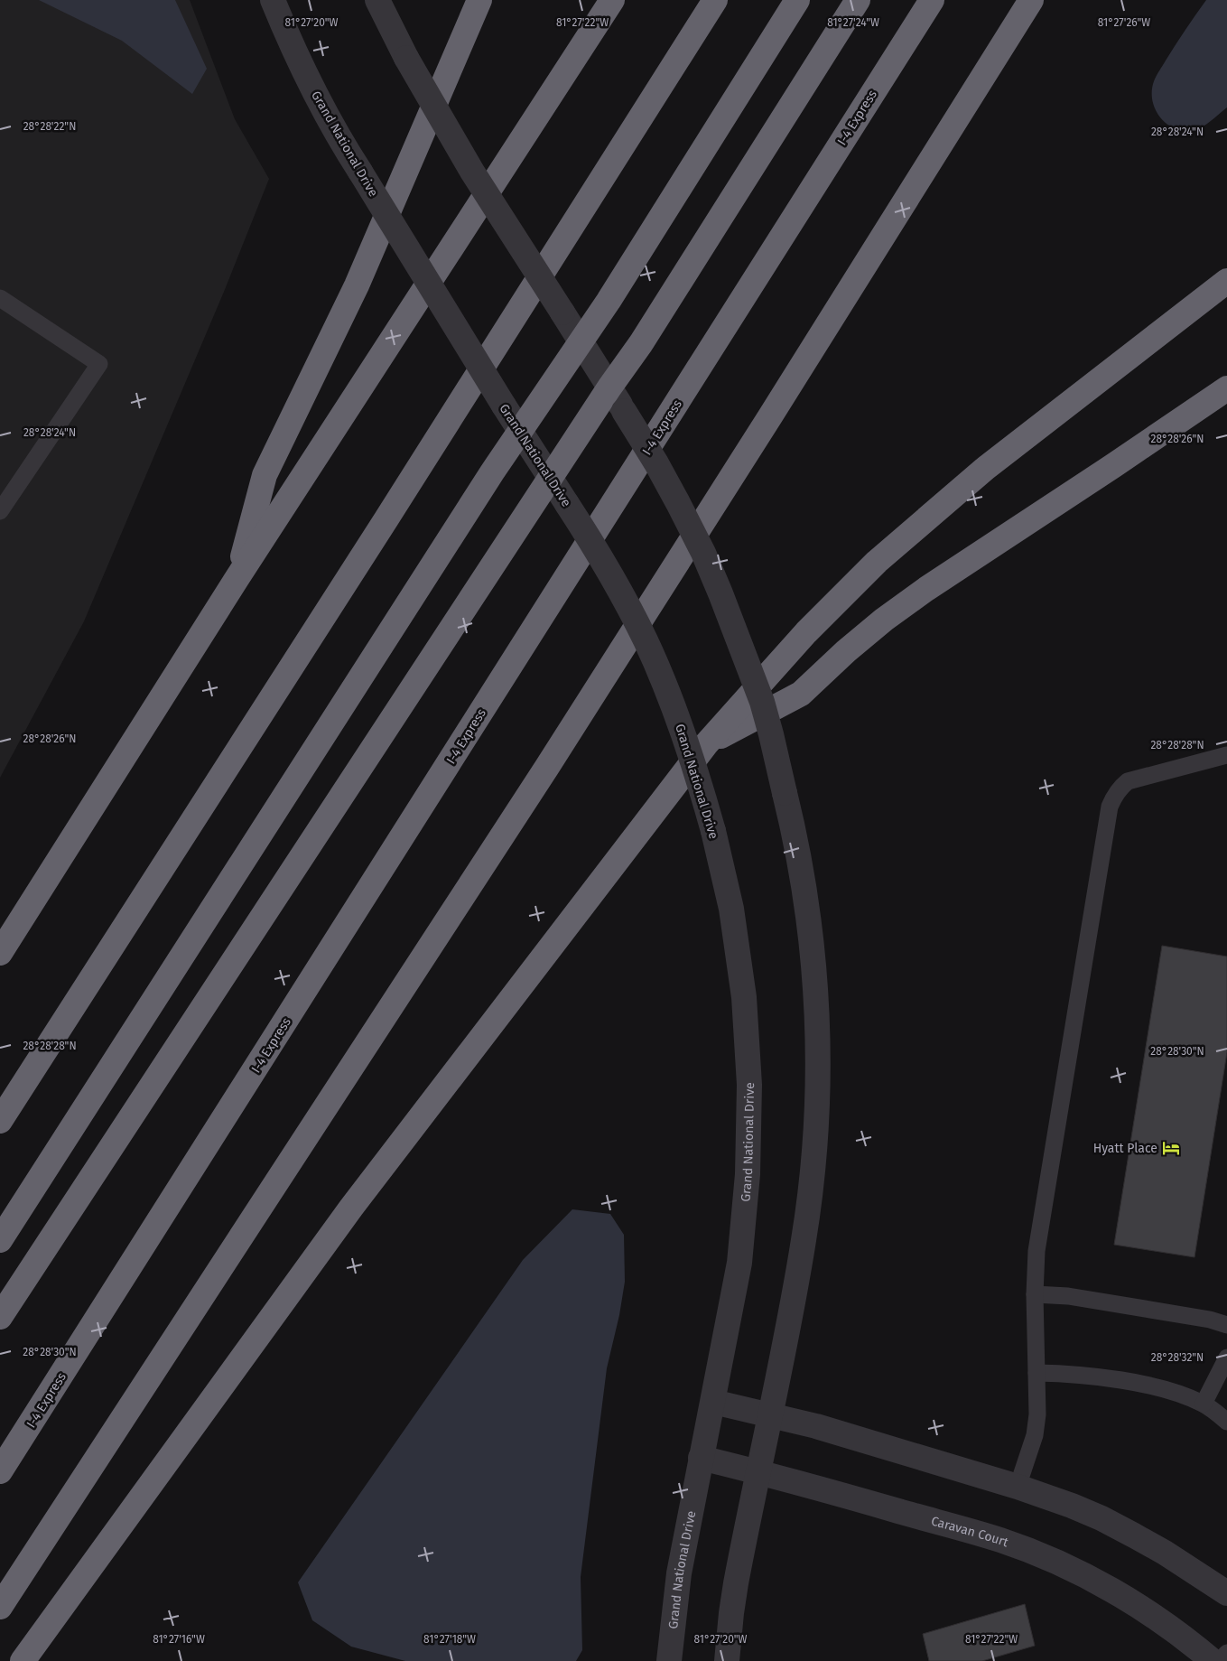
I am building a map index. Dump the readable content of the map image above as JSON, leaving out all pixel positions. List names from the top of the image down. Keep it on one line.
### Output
{"streets":{"highway":["I-4 Express"],"street":["Grand National Drive","Caravan Court"]},"crossings":[["Grand National Drive","Caravan Court"]],"places":{"hotel":["Hyatt Place"]},"coordinates":["81°27'20\"W","81°27'22\"W","81°27'24\"W","81°27'26\"W","28°28'22\"N","28°28'24\"N","28°28'26\"N","28°28'28\"N","28°28'30\"N","28°28'32\"N","81°27'16\"W","81°27'18\"W"]}
